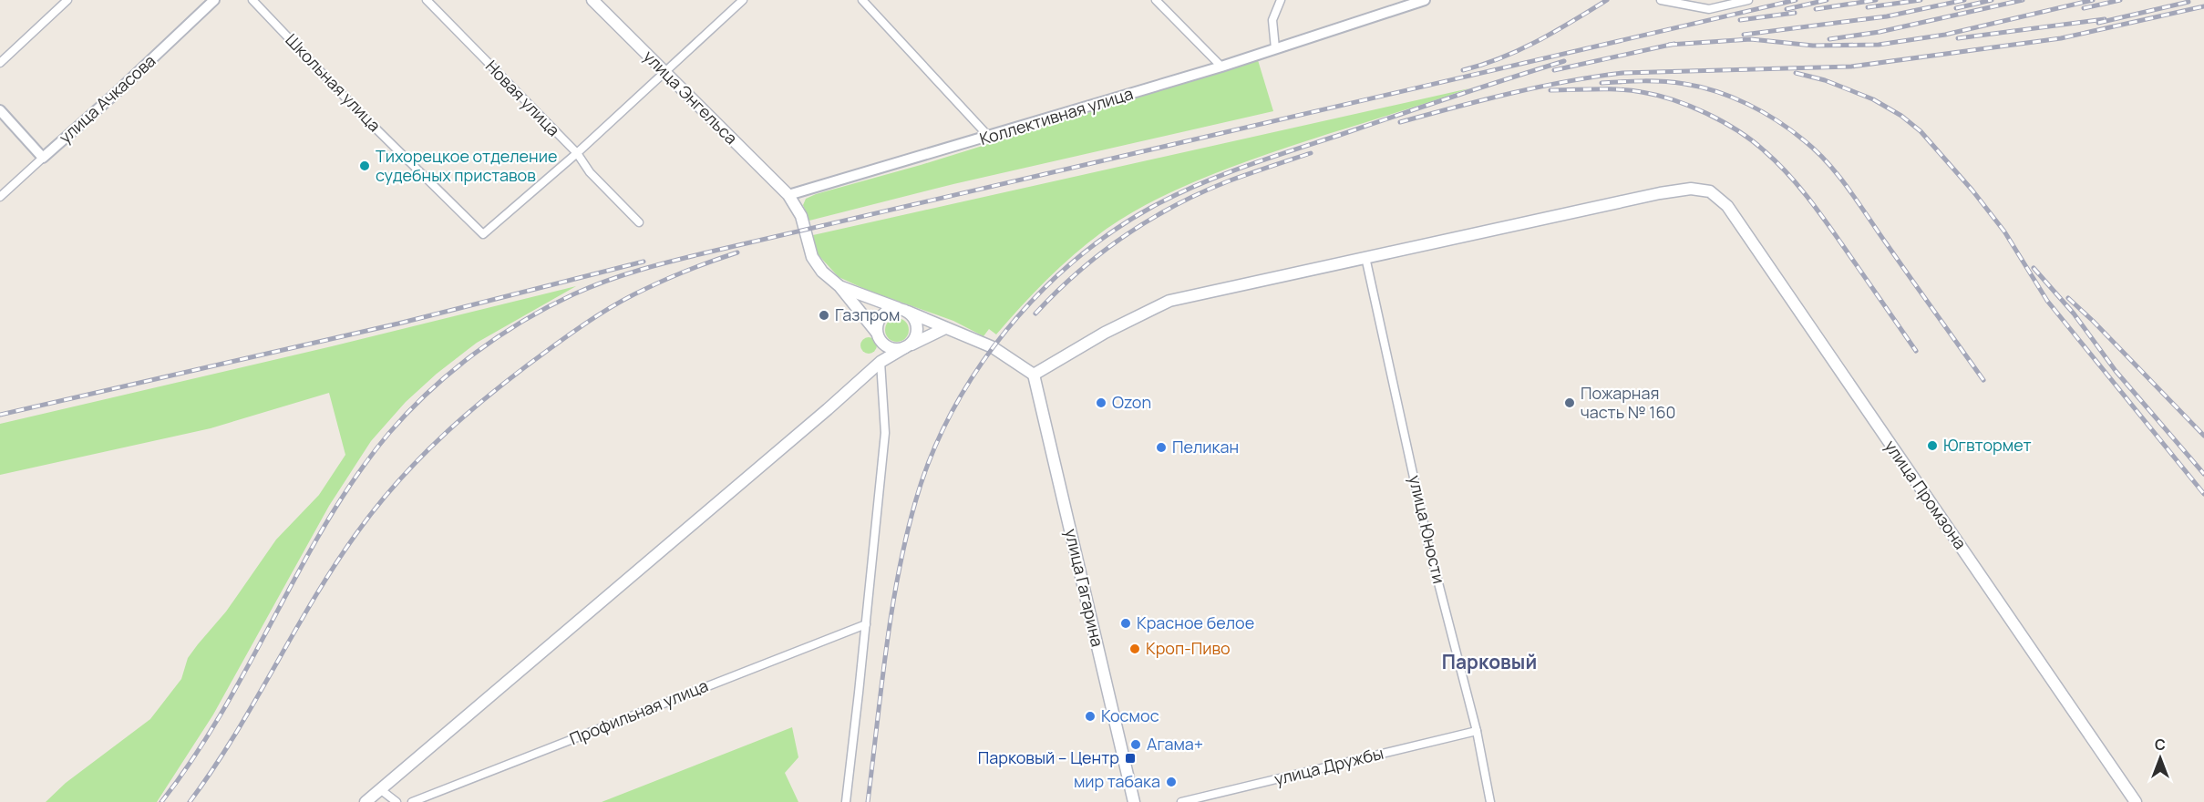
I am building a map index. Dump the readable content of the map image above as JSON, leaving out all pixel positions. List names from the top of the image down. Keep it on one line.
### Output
{"streets":{"main road":["улица Энгельса","улица Промзона","улица Гагарина"],"street":["Школьная улица","Новая улица","улица Ачкасова","Коллективная улица","улица Юности","Профильная улица","улица Дружбы"]},"crossings":[["Школьная улица","Новая улица"],["улица Энгельса","Коллективная улица"],["улица Промзона","улица Юности"],["улица Юности","улица Дружбы"]],"districts":["Парковый"],"places":{"other":["Тихорецкое отделение судебных приставов","Газпром","Ozon","Пожарная часть № 160","Югвтормет","Пеликан","Красное белое","Кроп-Пиво","Космос","Агама+","мир табака"],"transit":["Парковый – Центр"]},"north":"top"}
